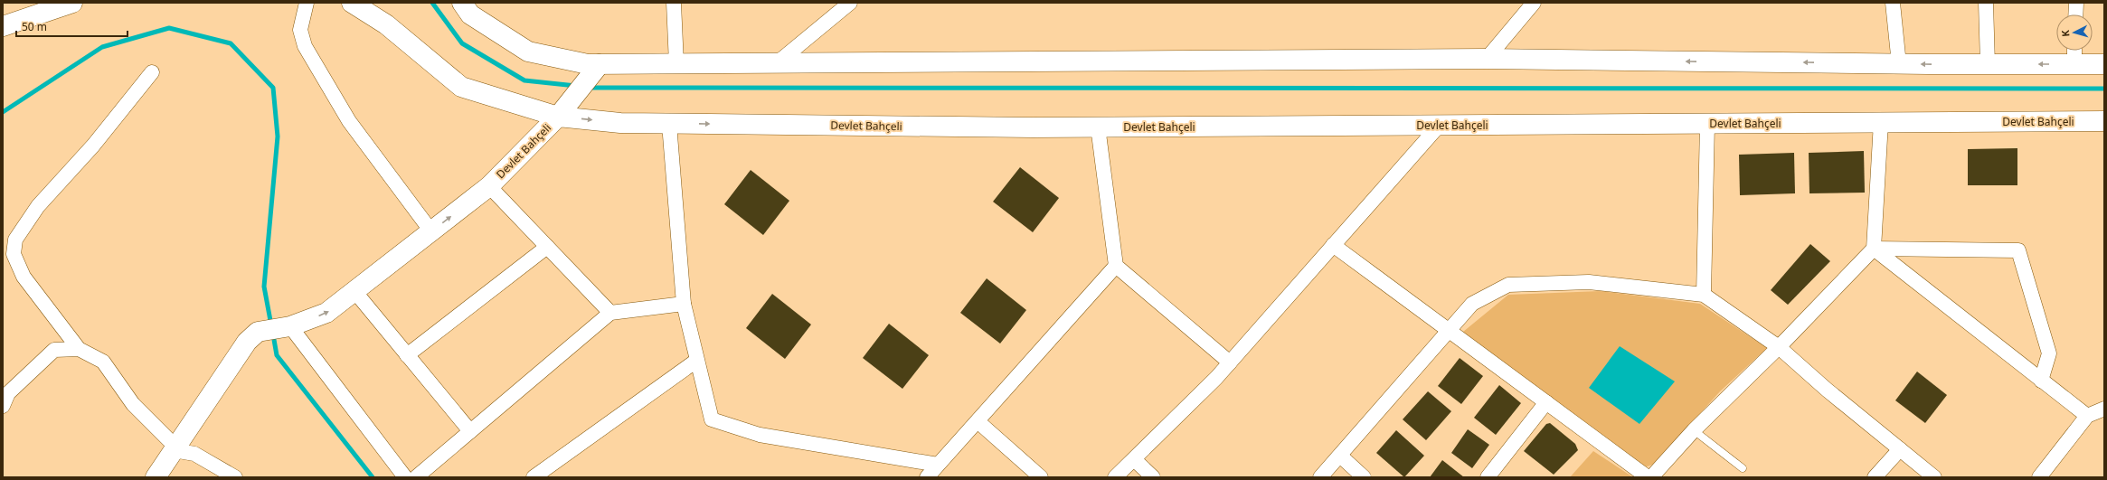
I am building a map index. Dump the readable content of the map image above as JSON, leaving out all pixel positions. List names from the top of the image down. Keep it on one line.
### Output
{"streets":{"street":["Devlet Bahçeli"]},"scale_bar":"50 m","north":"left"}
